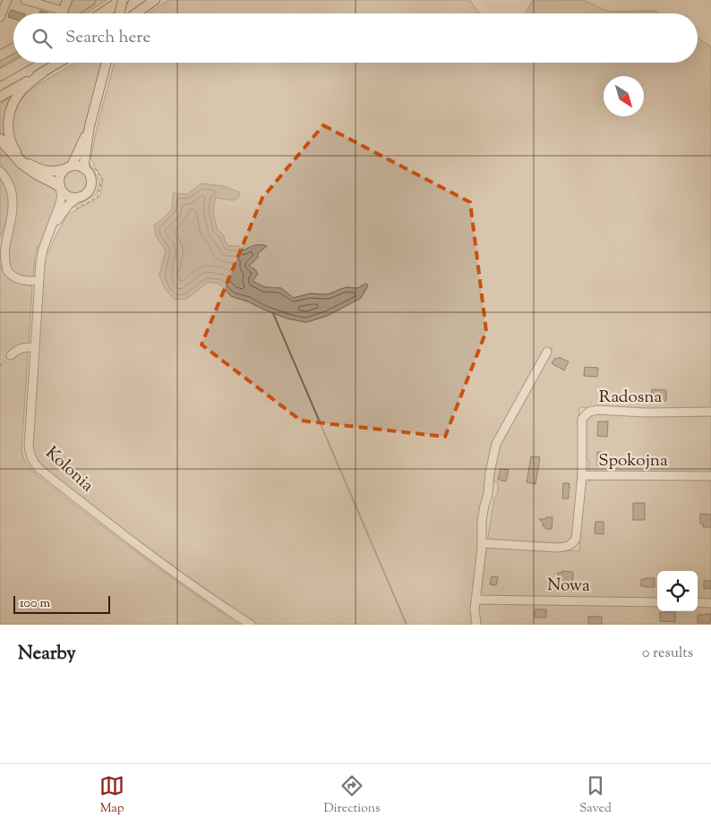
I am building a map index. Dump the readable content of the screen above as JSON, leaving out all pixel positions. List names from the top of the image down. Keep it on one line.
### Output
{"streets":{"street":["Radosna","Spokojna","Kolonia","Nowa"]},"crossings":[["Radosna","Spokojna"]],"scale_bar":"100 m","north":"bottom right","page":{"search":"Search here","scale":"100 m","heading":["Nearby","0 results"],"nav":["Map","Directions","Saved"]}}
